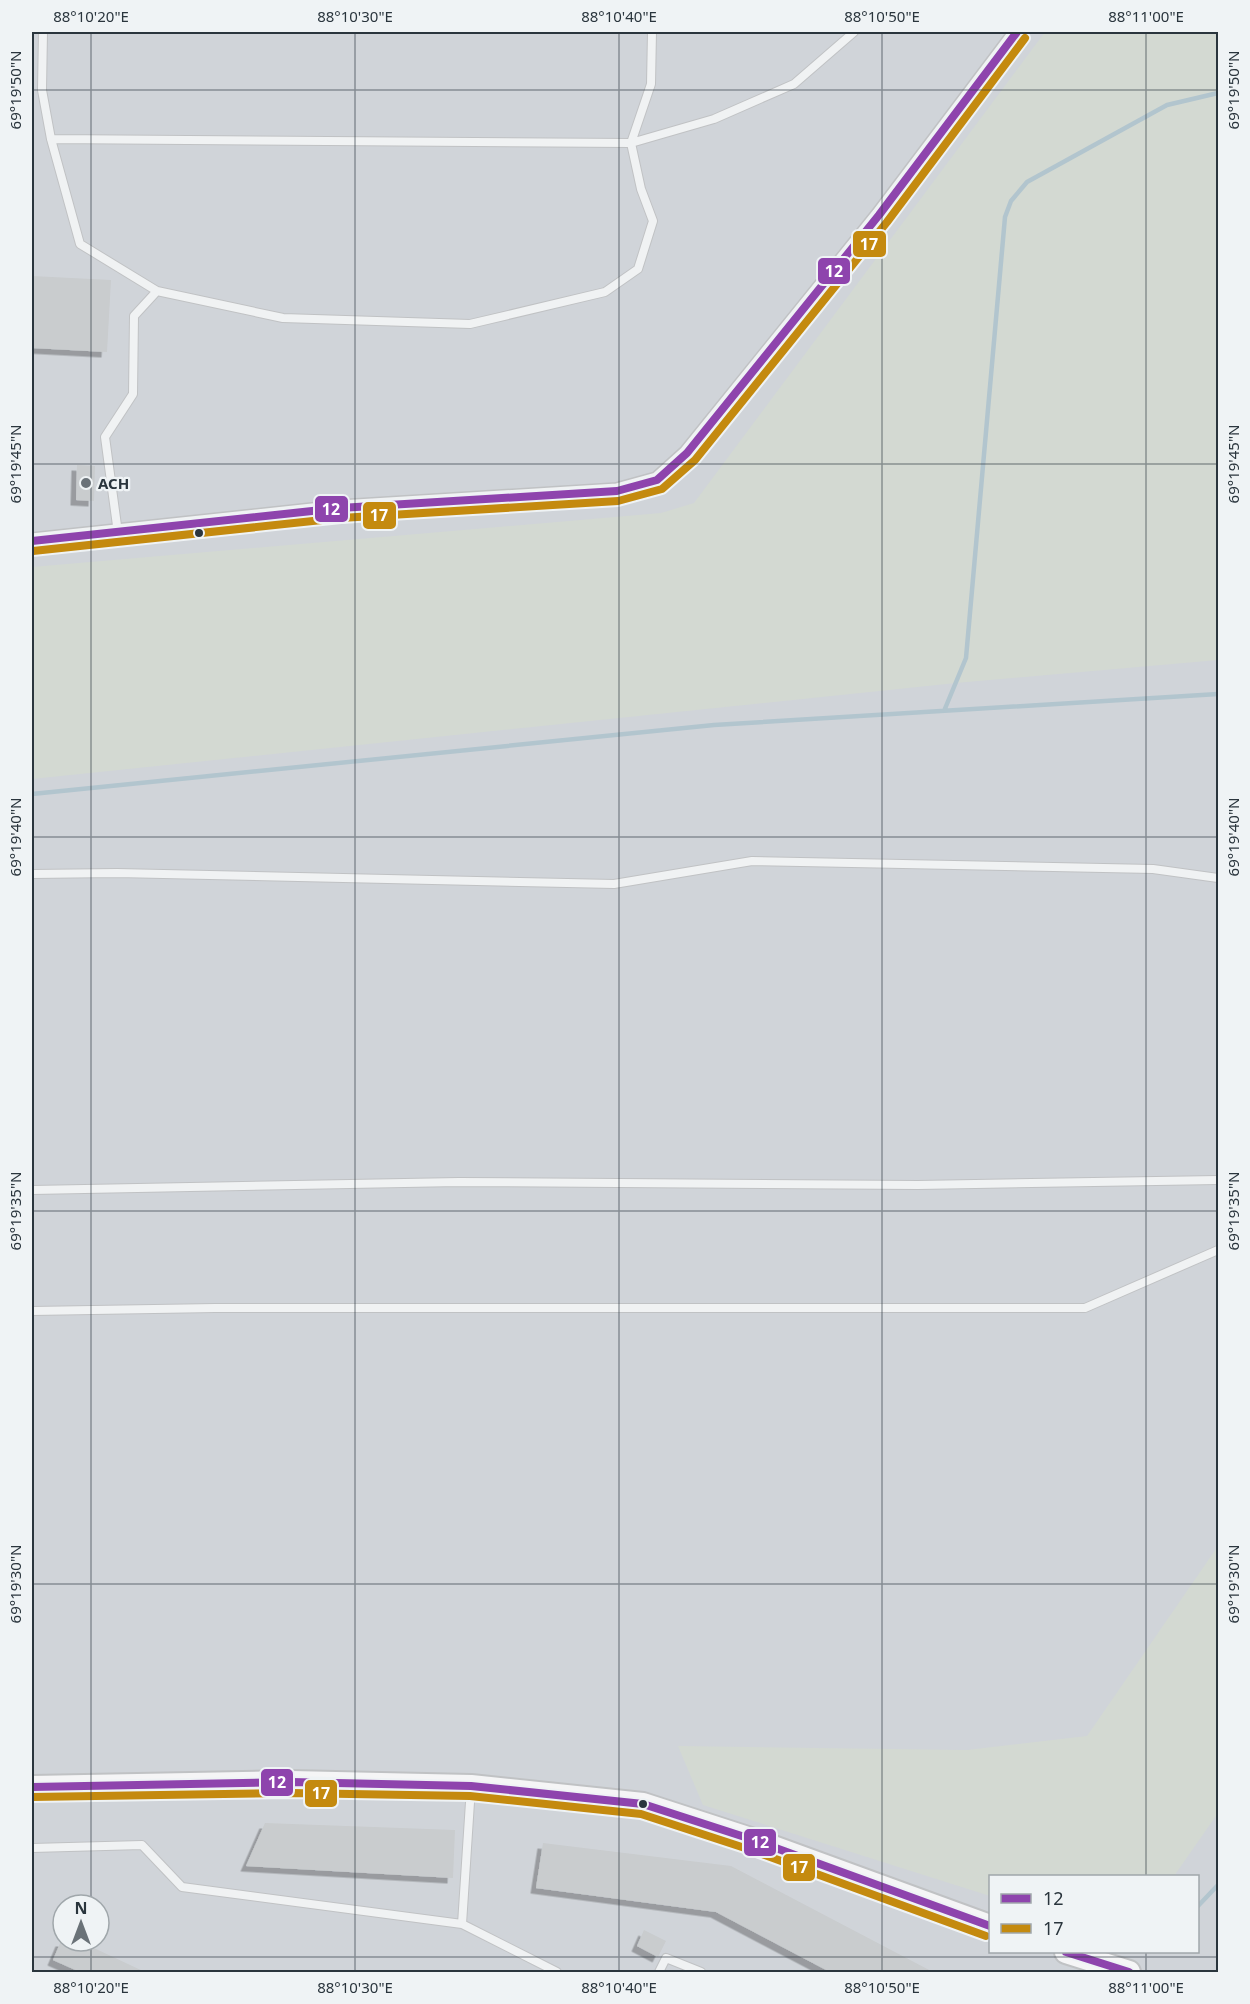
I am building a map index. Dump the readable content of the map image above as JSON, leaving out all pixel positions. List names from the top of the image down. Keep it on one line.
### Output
{"places":["АСН"],"lines":["transit line 12","transit line 17"],"legend":["12","17"],"north":"top","coordinates":["88°10'20\"E","88°10'30\"E","88°10'40\"E","88°10'50\"E","88°11'00\"E","69°19'50\"N","69°19'45\"N","69°19'40\"N","69°19'35\"N","69°19'30\"N"]}
